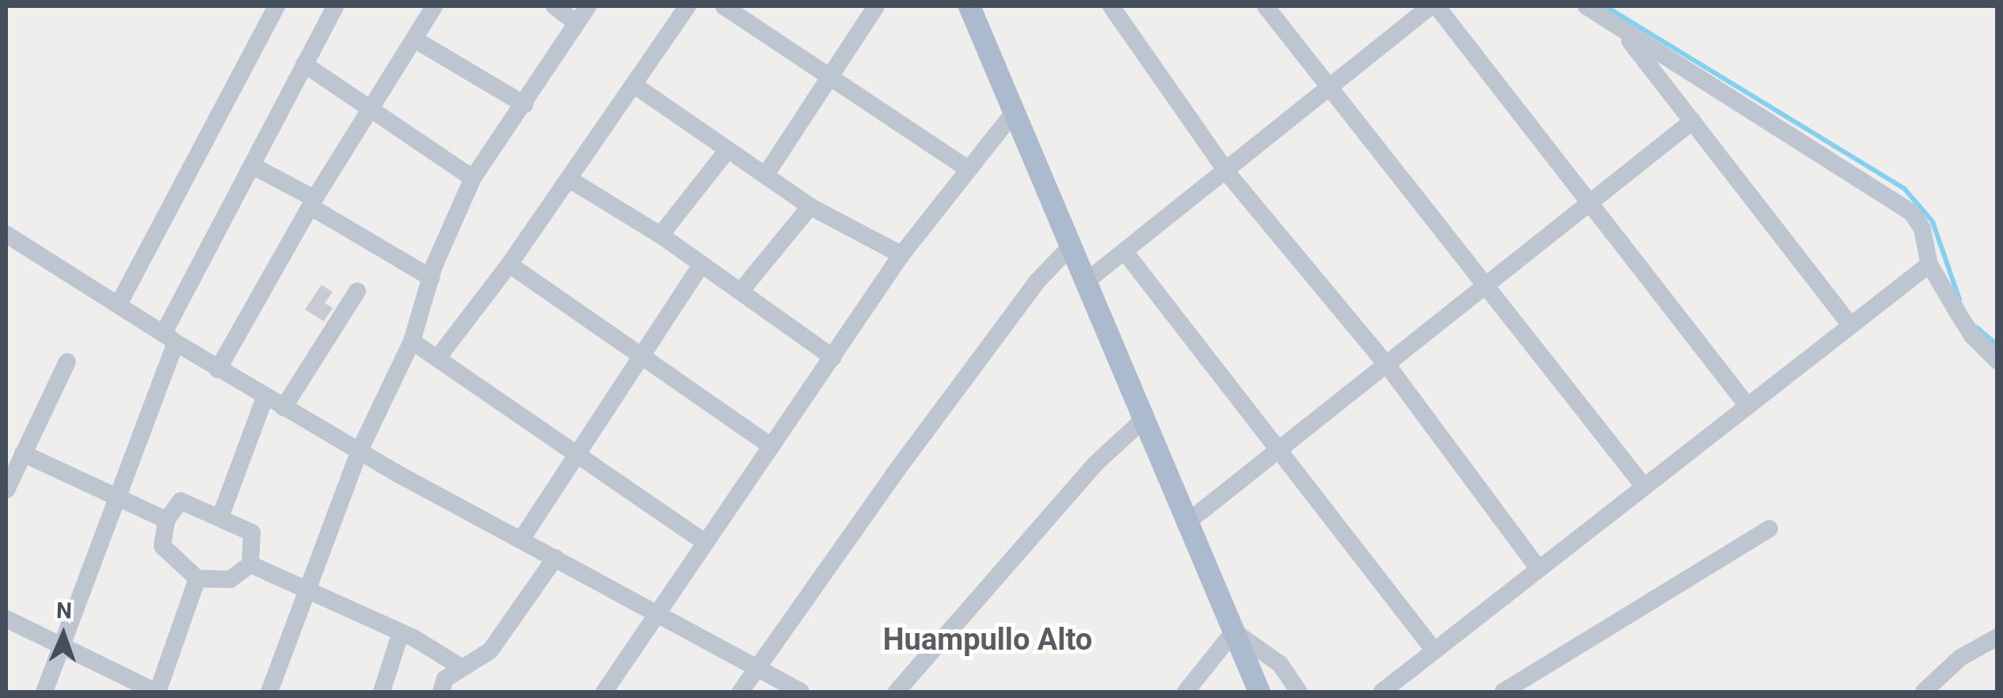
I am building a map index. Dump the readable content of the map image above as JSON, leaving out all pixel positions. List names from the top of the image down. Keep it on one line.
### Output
{"districts":["Huampullo Alto"],"north":"top"}
